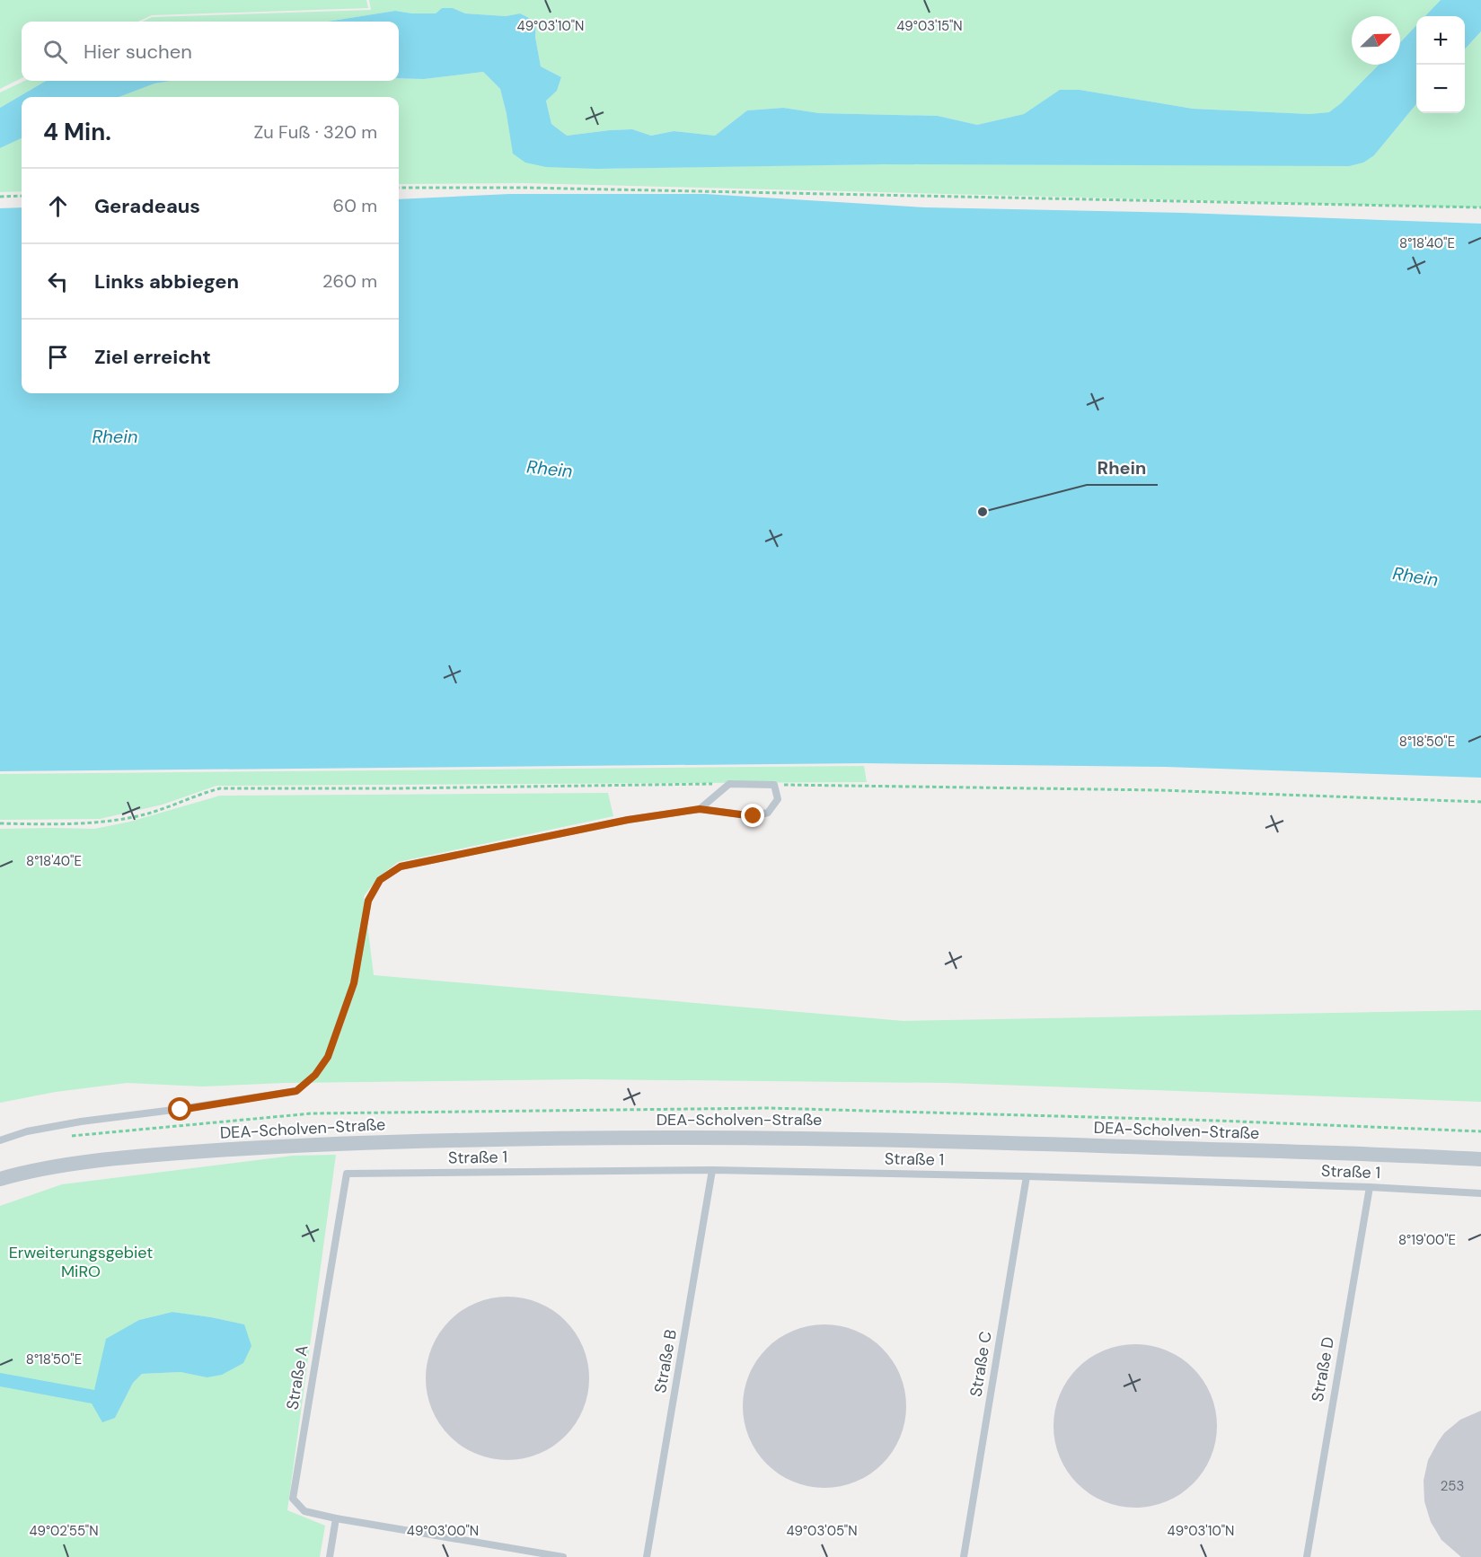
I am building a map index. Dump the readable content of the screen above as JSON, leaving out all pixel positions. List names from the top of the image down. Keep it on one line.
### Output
{"streets":{"street":["DEA-Scholven-Straße"],"lane":["Straße 1","Straße B","Straße C","Straße D","Straße A"]},"crossings":[["Straße 1","Straße B"],["Straße 1","Straße C"],["Straße 1","Straße D"],["Straße 1","Straße A"]],"water":["Rhein"],"parks":["Erweiterungsgebiet MiRO"],"places":["Rhein"],"house_numbers":["253"],"north":"top right","page":{"map_buttons":["+","−"],"search":"Hier suchen","heading":["4 Min.","Zu Fuß · 320 m"],"list":[["Geradeaus","60 m"],["Links abbiegen","260 m"],"Ziel erreicht"]},"coordinates":["49°03'10\"N","49°03'15\"N","8°18'40\"E","8°18'50\"E","8°19'00\"E","49°02'55\"N","49°03'00\"N","49°03'05\"N"]}
